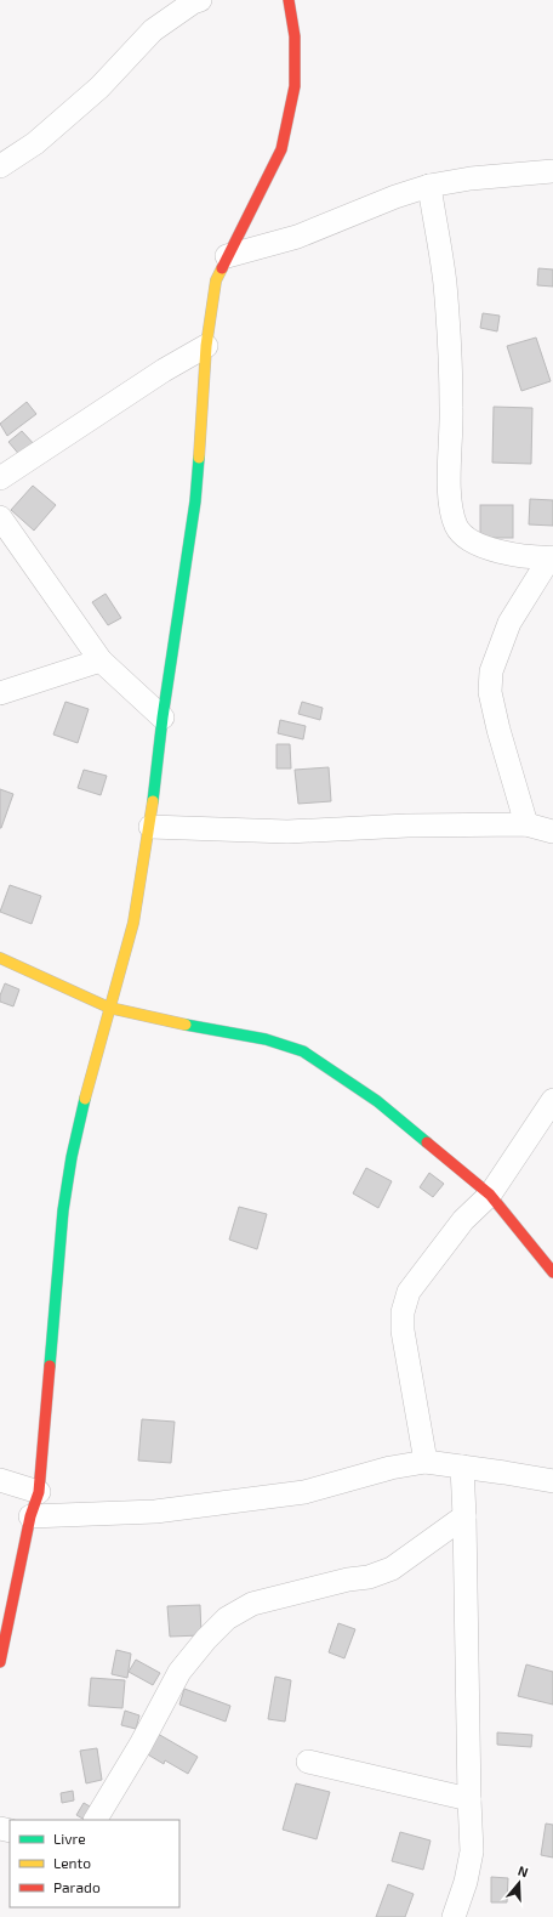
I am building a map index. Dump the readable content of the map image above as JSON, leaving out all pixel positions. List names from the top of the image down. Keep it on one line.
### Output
{"legend":["Livre","Lento","Parado"],"north":"top"}
